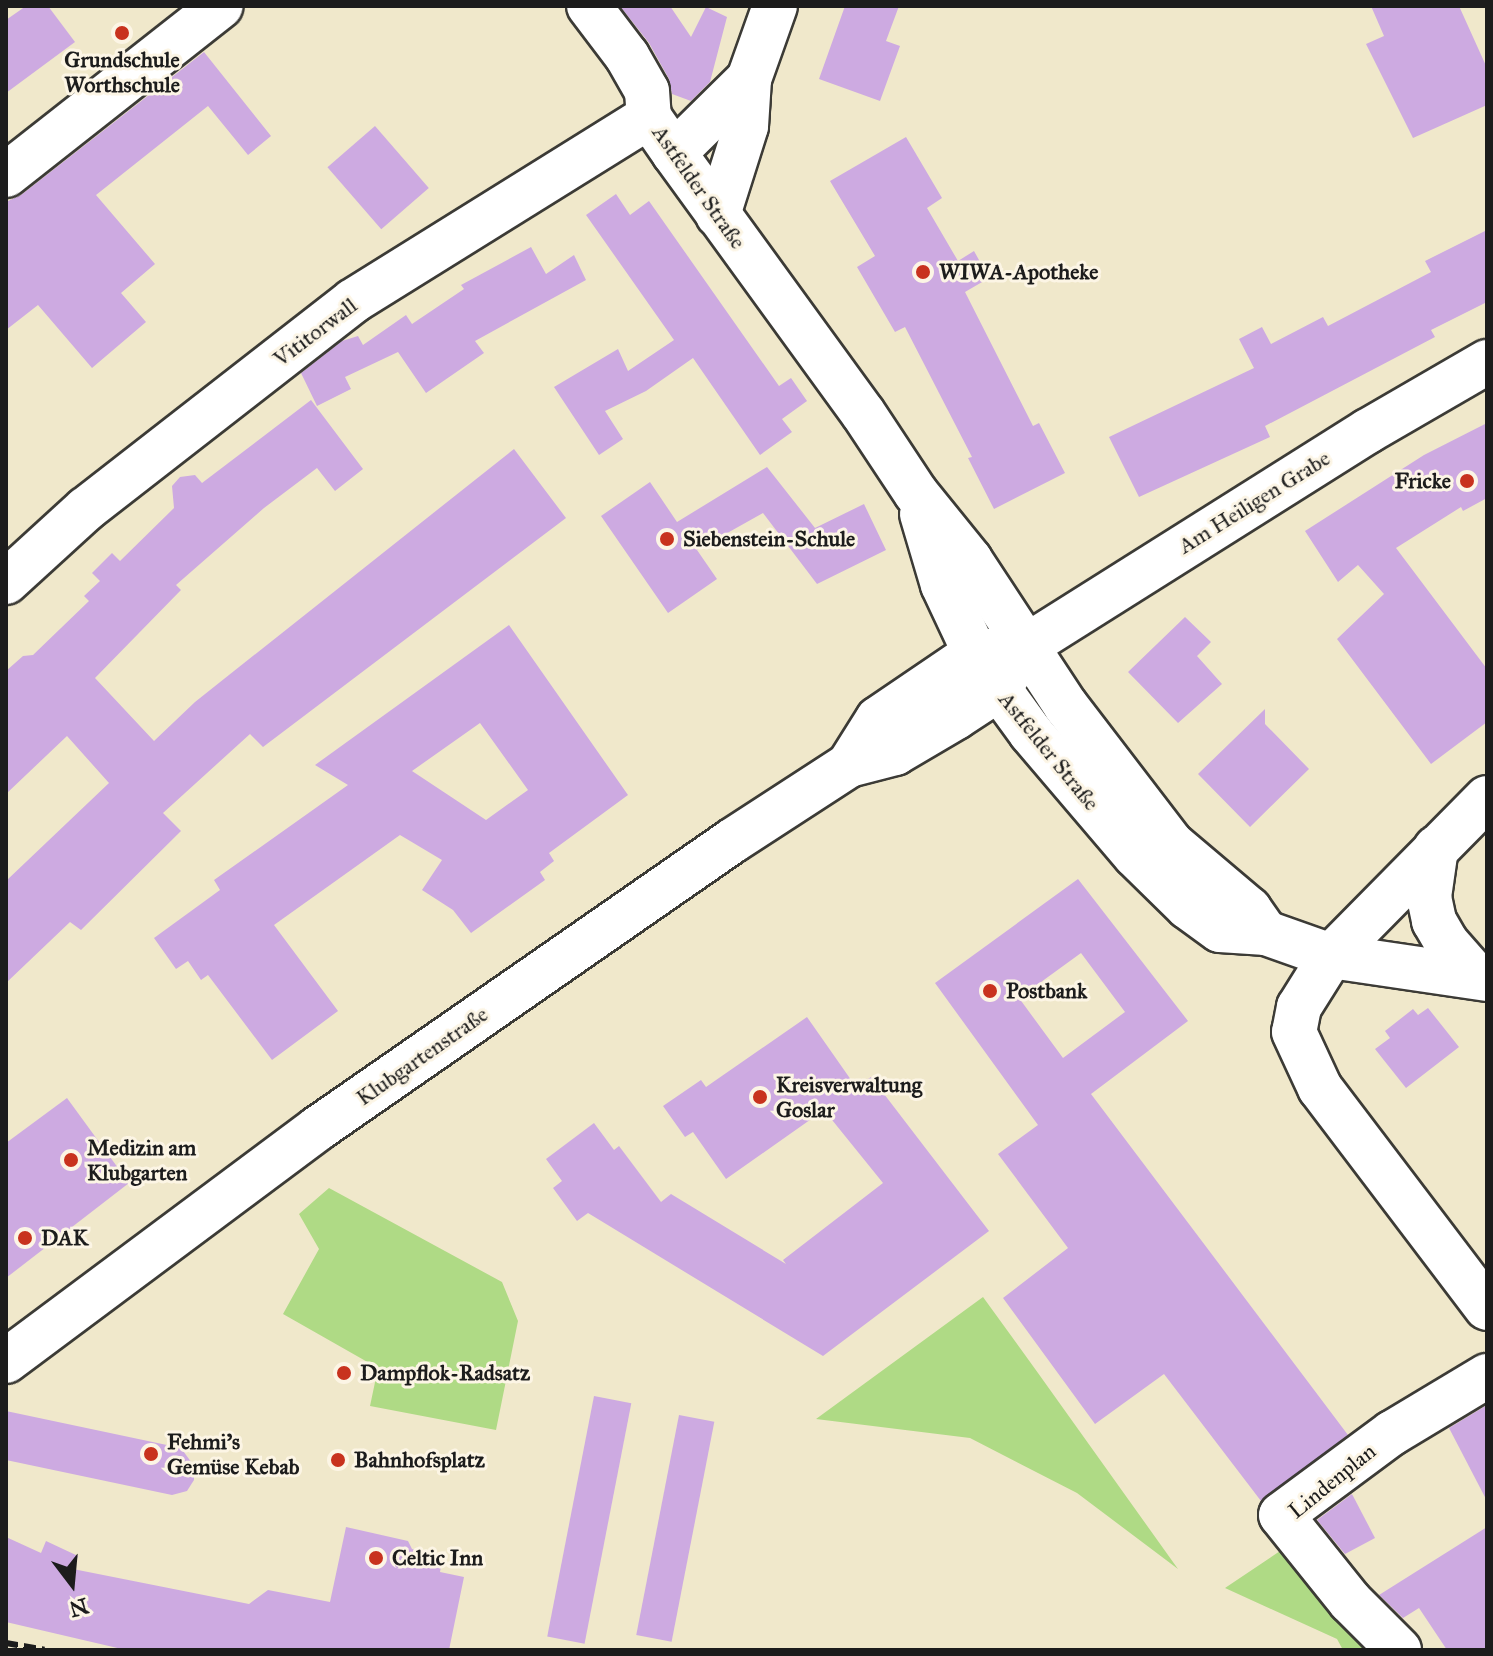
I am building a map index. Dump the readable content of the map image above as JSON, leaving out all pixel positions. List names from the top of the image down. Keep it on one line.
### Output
{"streets":{"street":["Astfelder Straße","Vititorwall","Am Heiligen Grabe","Klubgartenstraße","Lindenplan"]},"crossings":[["Astfelder Straße","Vititorwall"],["Astfelder Straße","Am Heiligen Grabe"],["Astfelder Straße","Klubgartenstraße"],["Am Heiligen Grabe","Klubgartenstraße"]],"places":["Grundschule Worthschule","WIWA-Apotheke","Fricke","Siebenstein-Schule","Postbank","Kreisverwaltung Goslar","Medizin am Klubgarten","DAK","Dampflok-Radsatz","Fehmi's Gemüse Kebab","Bahnhofsplatz","Celtic Inn"],"north":"bottom"}
